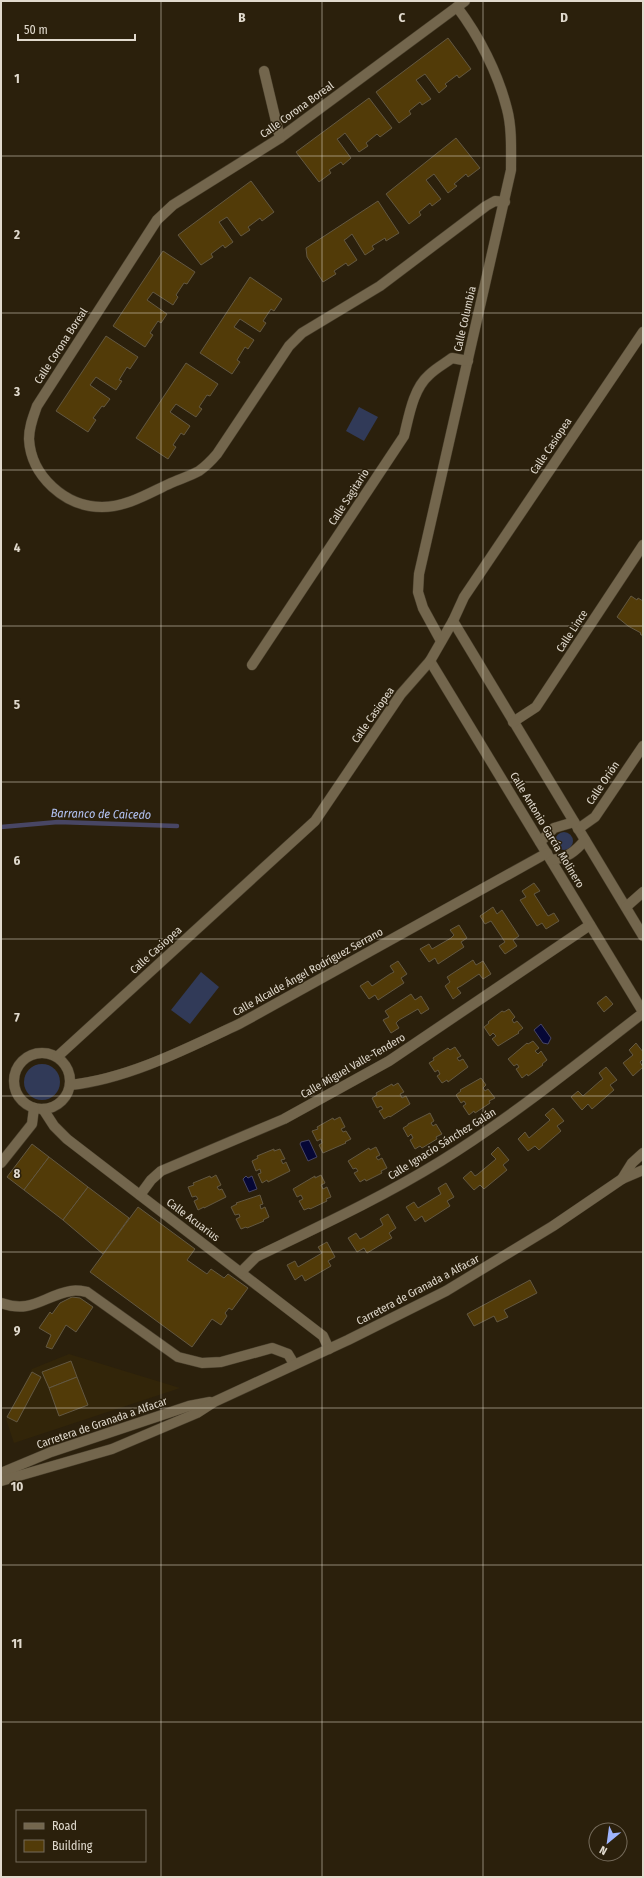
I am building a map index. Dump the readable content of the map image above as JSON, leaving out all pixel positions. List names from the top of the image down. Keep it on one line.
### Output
{"streets":{"street":["Calle Corona Boreal","Calle Columbia","Calle Casiopea","Calle Sagitario","Calle Lince","Calle Orión","Calle Antonio García Molinero","Calle Alcalde Ángel Rodríguez Serrano","Calle Miguel Valle-Tendero","Calle Ignacio Sánchez Galán","Calle Acuarius","Carretera de Granada a Alfacar"]},"crossings":[["Calle Corona Boreal","Calle Columbia"],["Calle Columbia","Calle Casiopea"],["Calle Columbia","Calle Sagitario"],["Calle Casiopea","Calle Antonio García Molinero"],["Calle Casiopea","Calle Alcalde Ángel Rodríguez Serrano"],["Calle Casiopea","Calle Acuarius"],["Calle Orión","Calle Antonio García Molinero"],["Calle Orión","Calle Alcalde Ángel Rodríguez Serrano"],["Calle Antonio García Molinero","Calle Alcalde Ángel Rodríguez Serrano"],["Calle Antonio García Molinero","Calle Miguel Valle-Tendero"],["Calle Antonio García Molinero","Calle Ignacio Sánchez Galán"],["Calle Alcalde Ángel Rodríguez Serrano","Calle Acuarius"],["Calle Miguel Valle-Tendero","Calle Acuarius"],["Calle Ignacio Sánchez Galán","Calle Acuarius"],["Calle Acuarius","Carretera de Granada a Alfacar"]],"water":["Barranco de Caicedo"],"legend":["Road","Building"],"scale_bar":"50 m","north":"bottom left","grid":{"columns":["B","C","D"],"rows":["1","2","3","4","5","6","7","8","9","10","11"]}}
